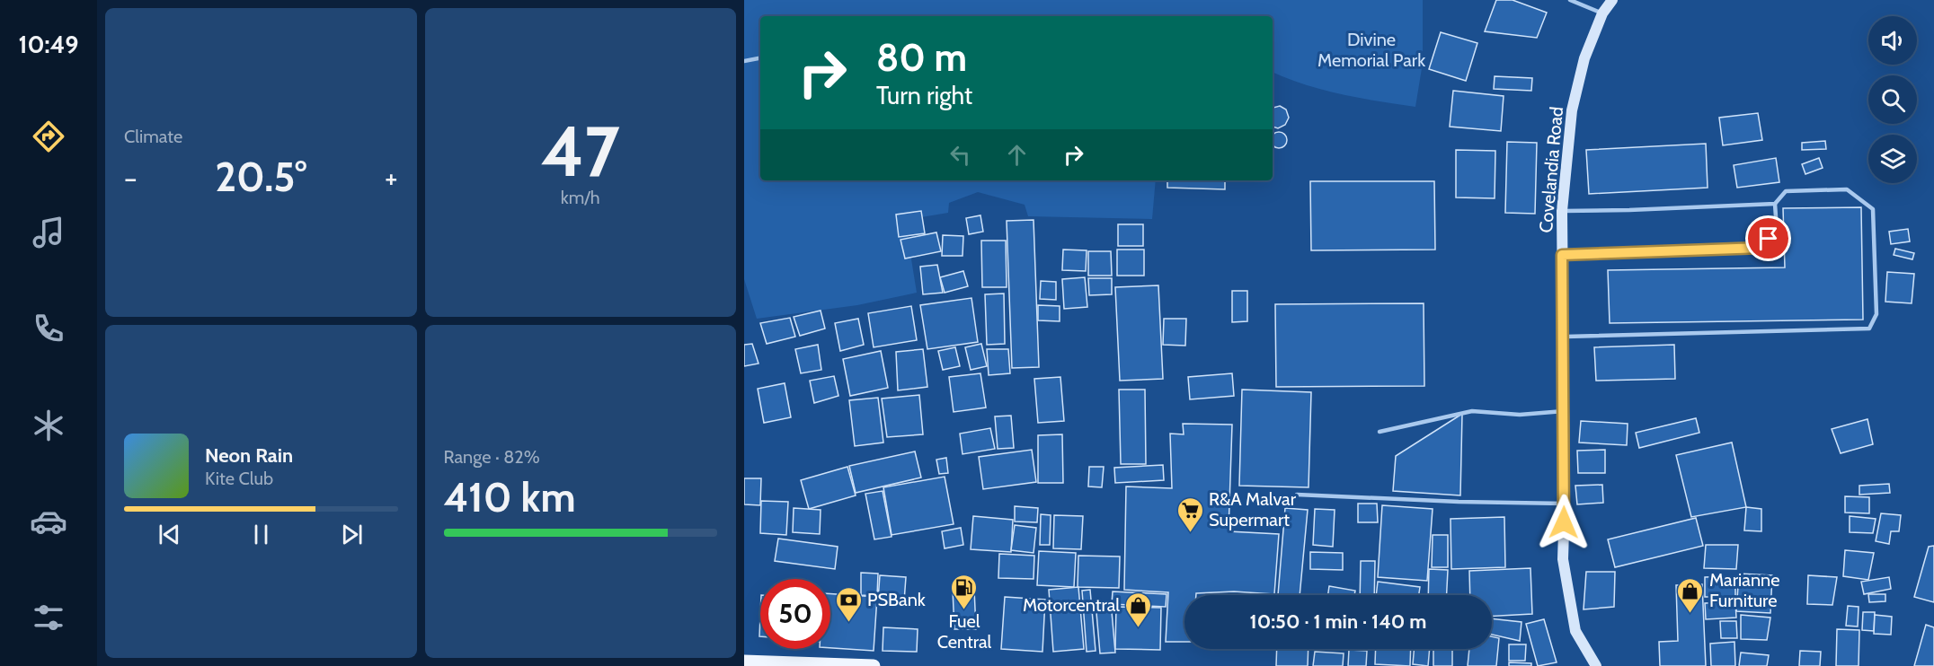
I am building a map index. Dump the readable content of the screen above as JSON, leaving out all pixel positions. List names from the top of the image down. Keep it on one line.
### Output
{"streets":{"main road":["Covelandia Road"]},"parks":["Divine Memorial Park"],"places":{"supermarket":["R&A Malvar Supermart"],"fuel station":["Fuel Central"],"shop":["Marianne Furniture","Motorcentral"],"bank":["PSBank"]},"page":{"tabs":"10:49","tile":["Climate",["47","km/h"],["Range · 82%","410 km"]],"turn":["80 m","Turn right"],"heat":["−","20.5°","+"],"song":["Neon Rain","Kite Club"],"limit":"50","trip":"10:50 · 1 min · 140 m"}}
